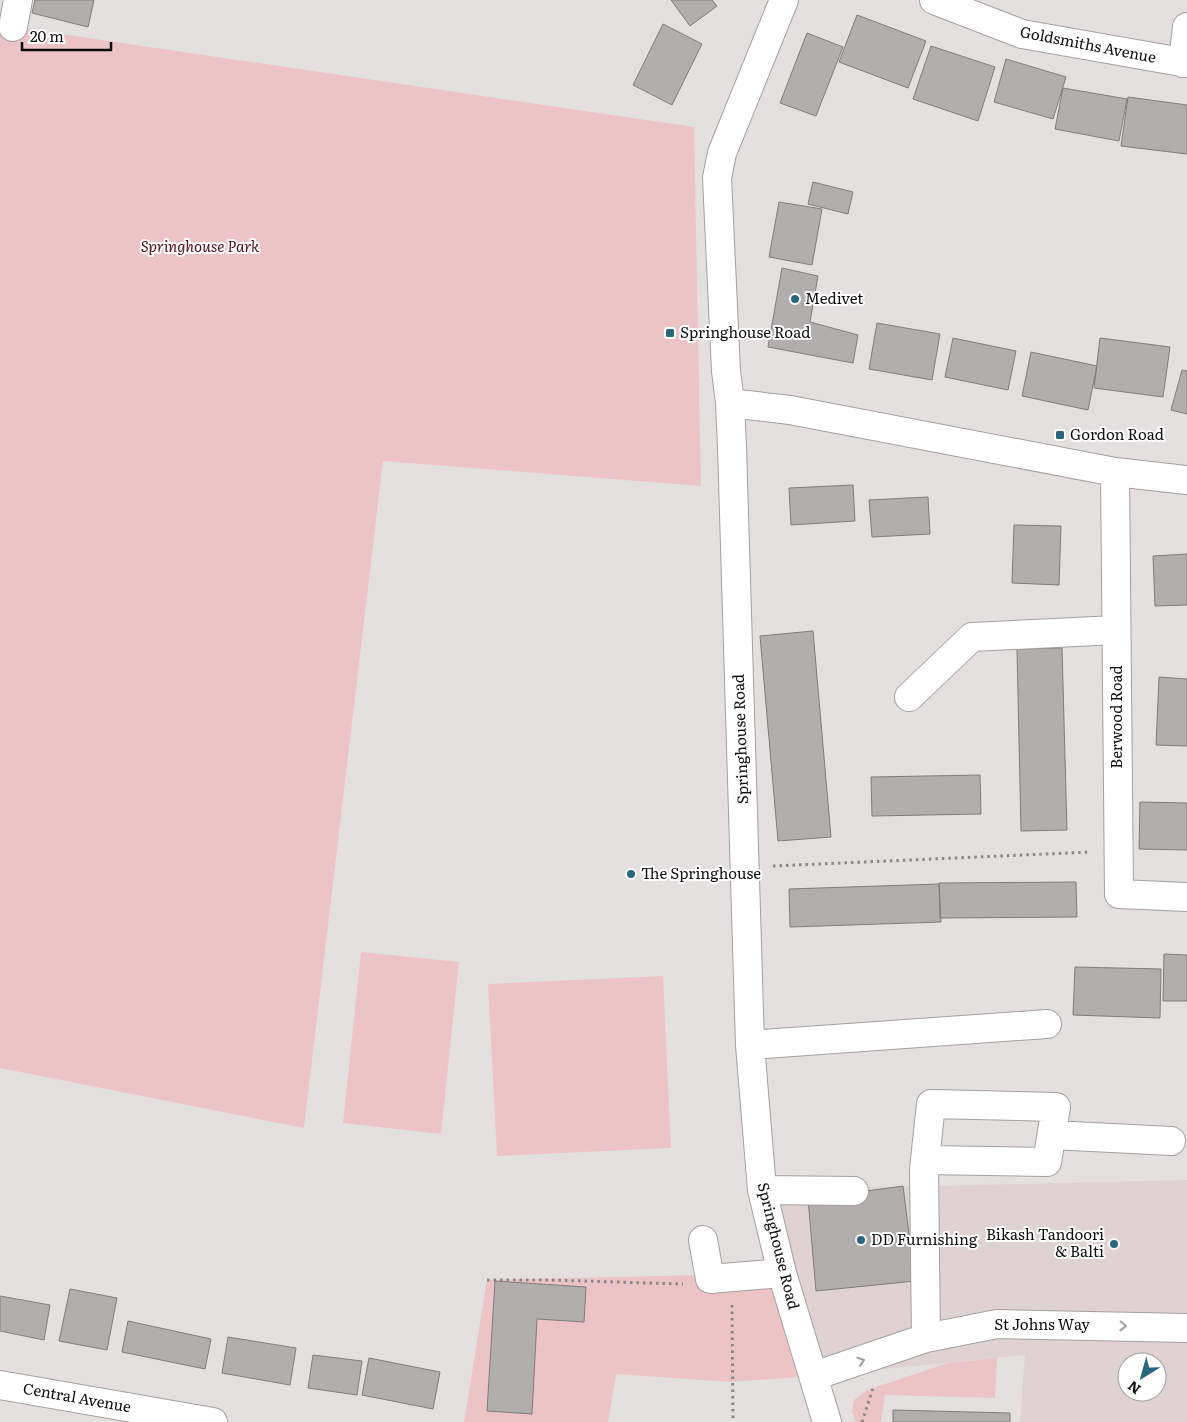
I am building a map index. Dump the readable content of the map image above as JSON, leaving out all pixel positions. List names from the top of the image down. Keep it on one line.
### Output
{"streets":{"street":["Goldsmiths Avenue","Berwood Road","Springhouse Road","St Johns Way","Central Avenue"]},"crossings":[["Springhouse Road","St Johns Way"]],"parks":["Springhouse Park"],"places":{"other":["Medivet","The Springhouse","DD Furnishing","Bikash Tandoori & Balti"],"transit":["Springhouse Road","Gordon Road"]},"scale_bar":"20 m","north":"bottom left"}
